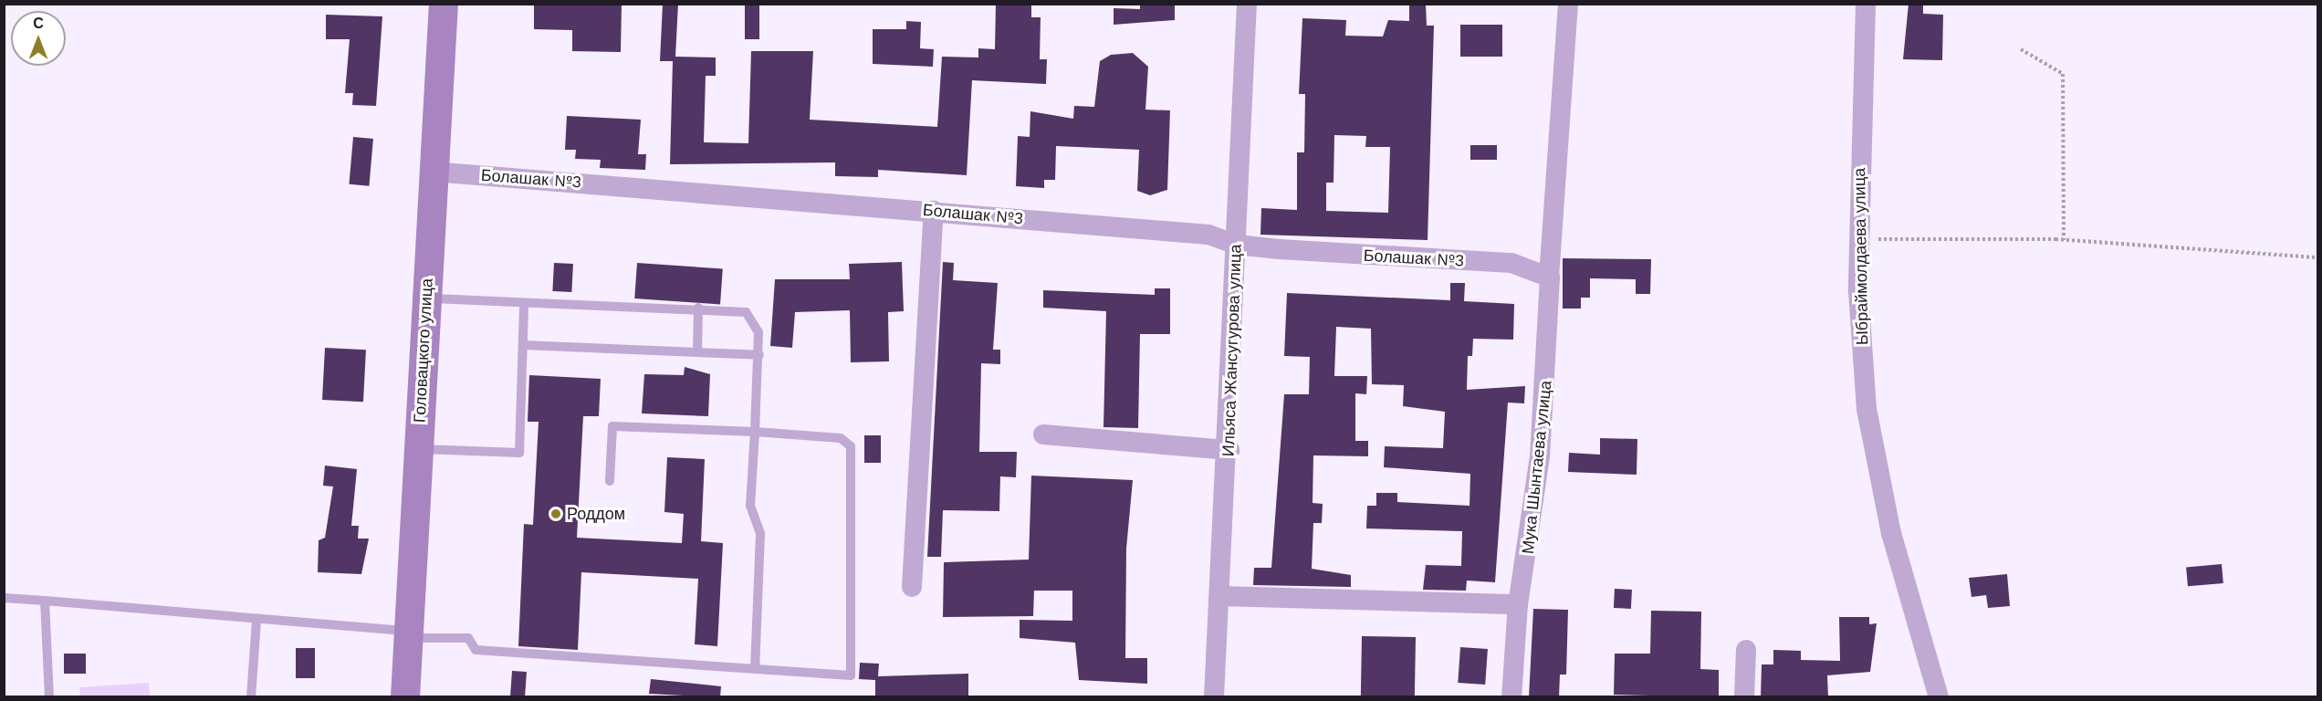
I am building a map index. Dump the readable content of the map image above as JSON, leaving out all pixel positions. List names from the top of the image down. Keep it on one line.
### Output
{"streets":{"main road":["Головацкого улица"],"street":["Болашак №3","Ыбраймолдаева улица","Ильяса Жансугурова улица","Мука Шынтаева улица"]},"crossings":[["Болашак №3","Головацкого улица"],["Болашак №3","Ильяса Жансугурова улица"],["Болашак №3","Мука Шынтаева улица"]],"places":["Роддом"],"north":"top"}
